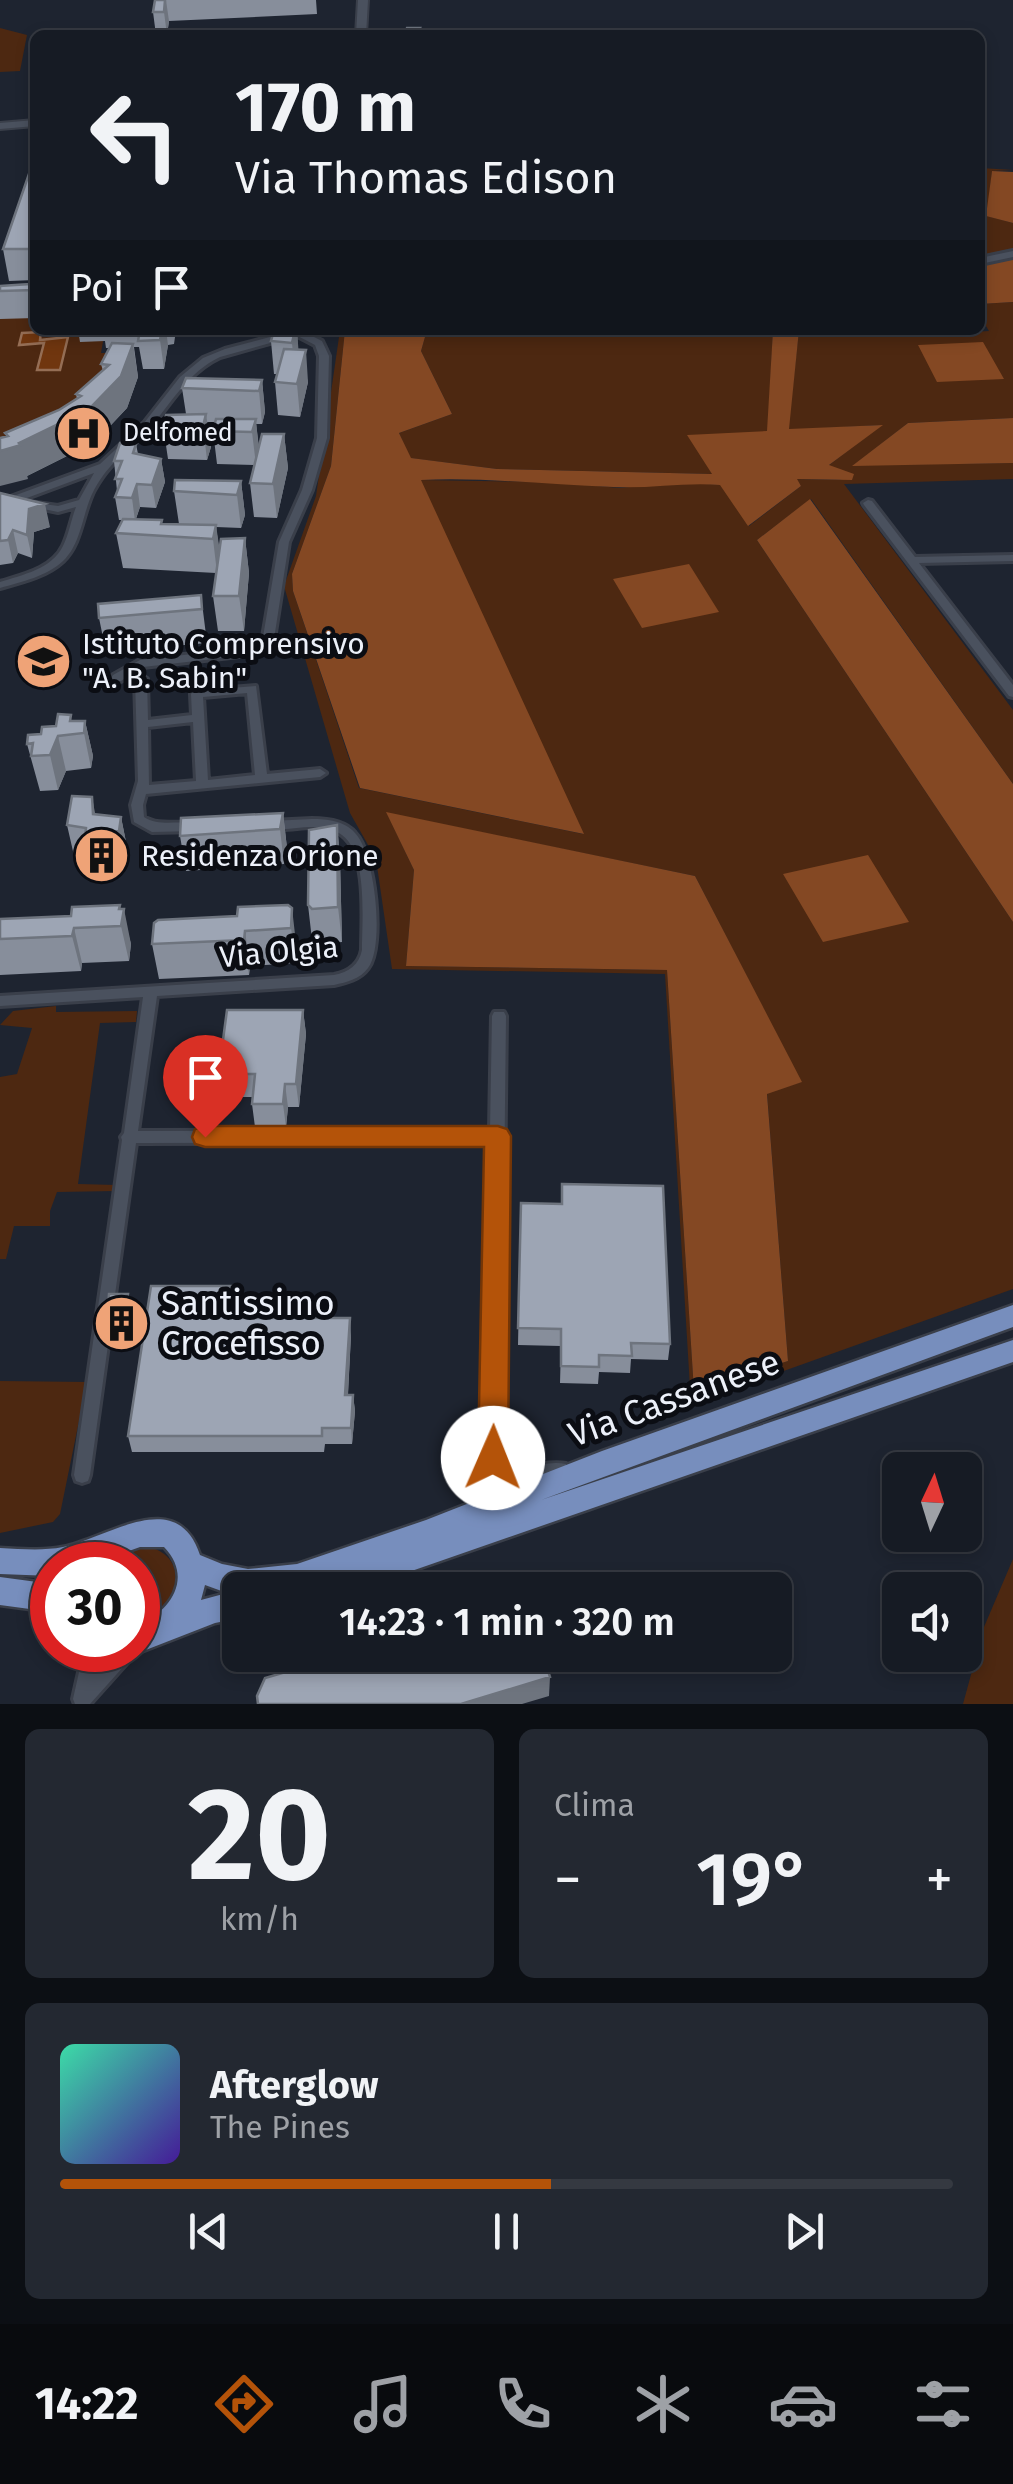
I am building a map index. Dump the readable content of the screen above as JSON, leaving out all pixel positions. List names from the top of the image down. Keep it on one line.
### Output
{"streets":{"main road":["Via Cassanese"],"street":["Via Olgia"]},"places":{"hospital":["Delfomed"],"school or university":["Istituto Comprensivo \"A. B. Sabin\""],"building":["Residenza Orione","Santissimo Crocefisso"]},"north":"top","page":{"turn":["170 m","Via Thomas Edison"],"then":"Poi","limit":"30","trip":"14:23 · 1 min · 320 m","tile":[["20","km/h"],"Clima"],"heat":["−","19°","+"],"song":["Afterglow","The Pines"],"tabs":"14:22"}}
